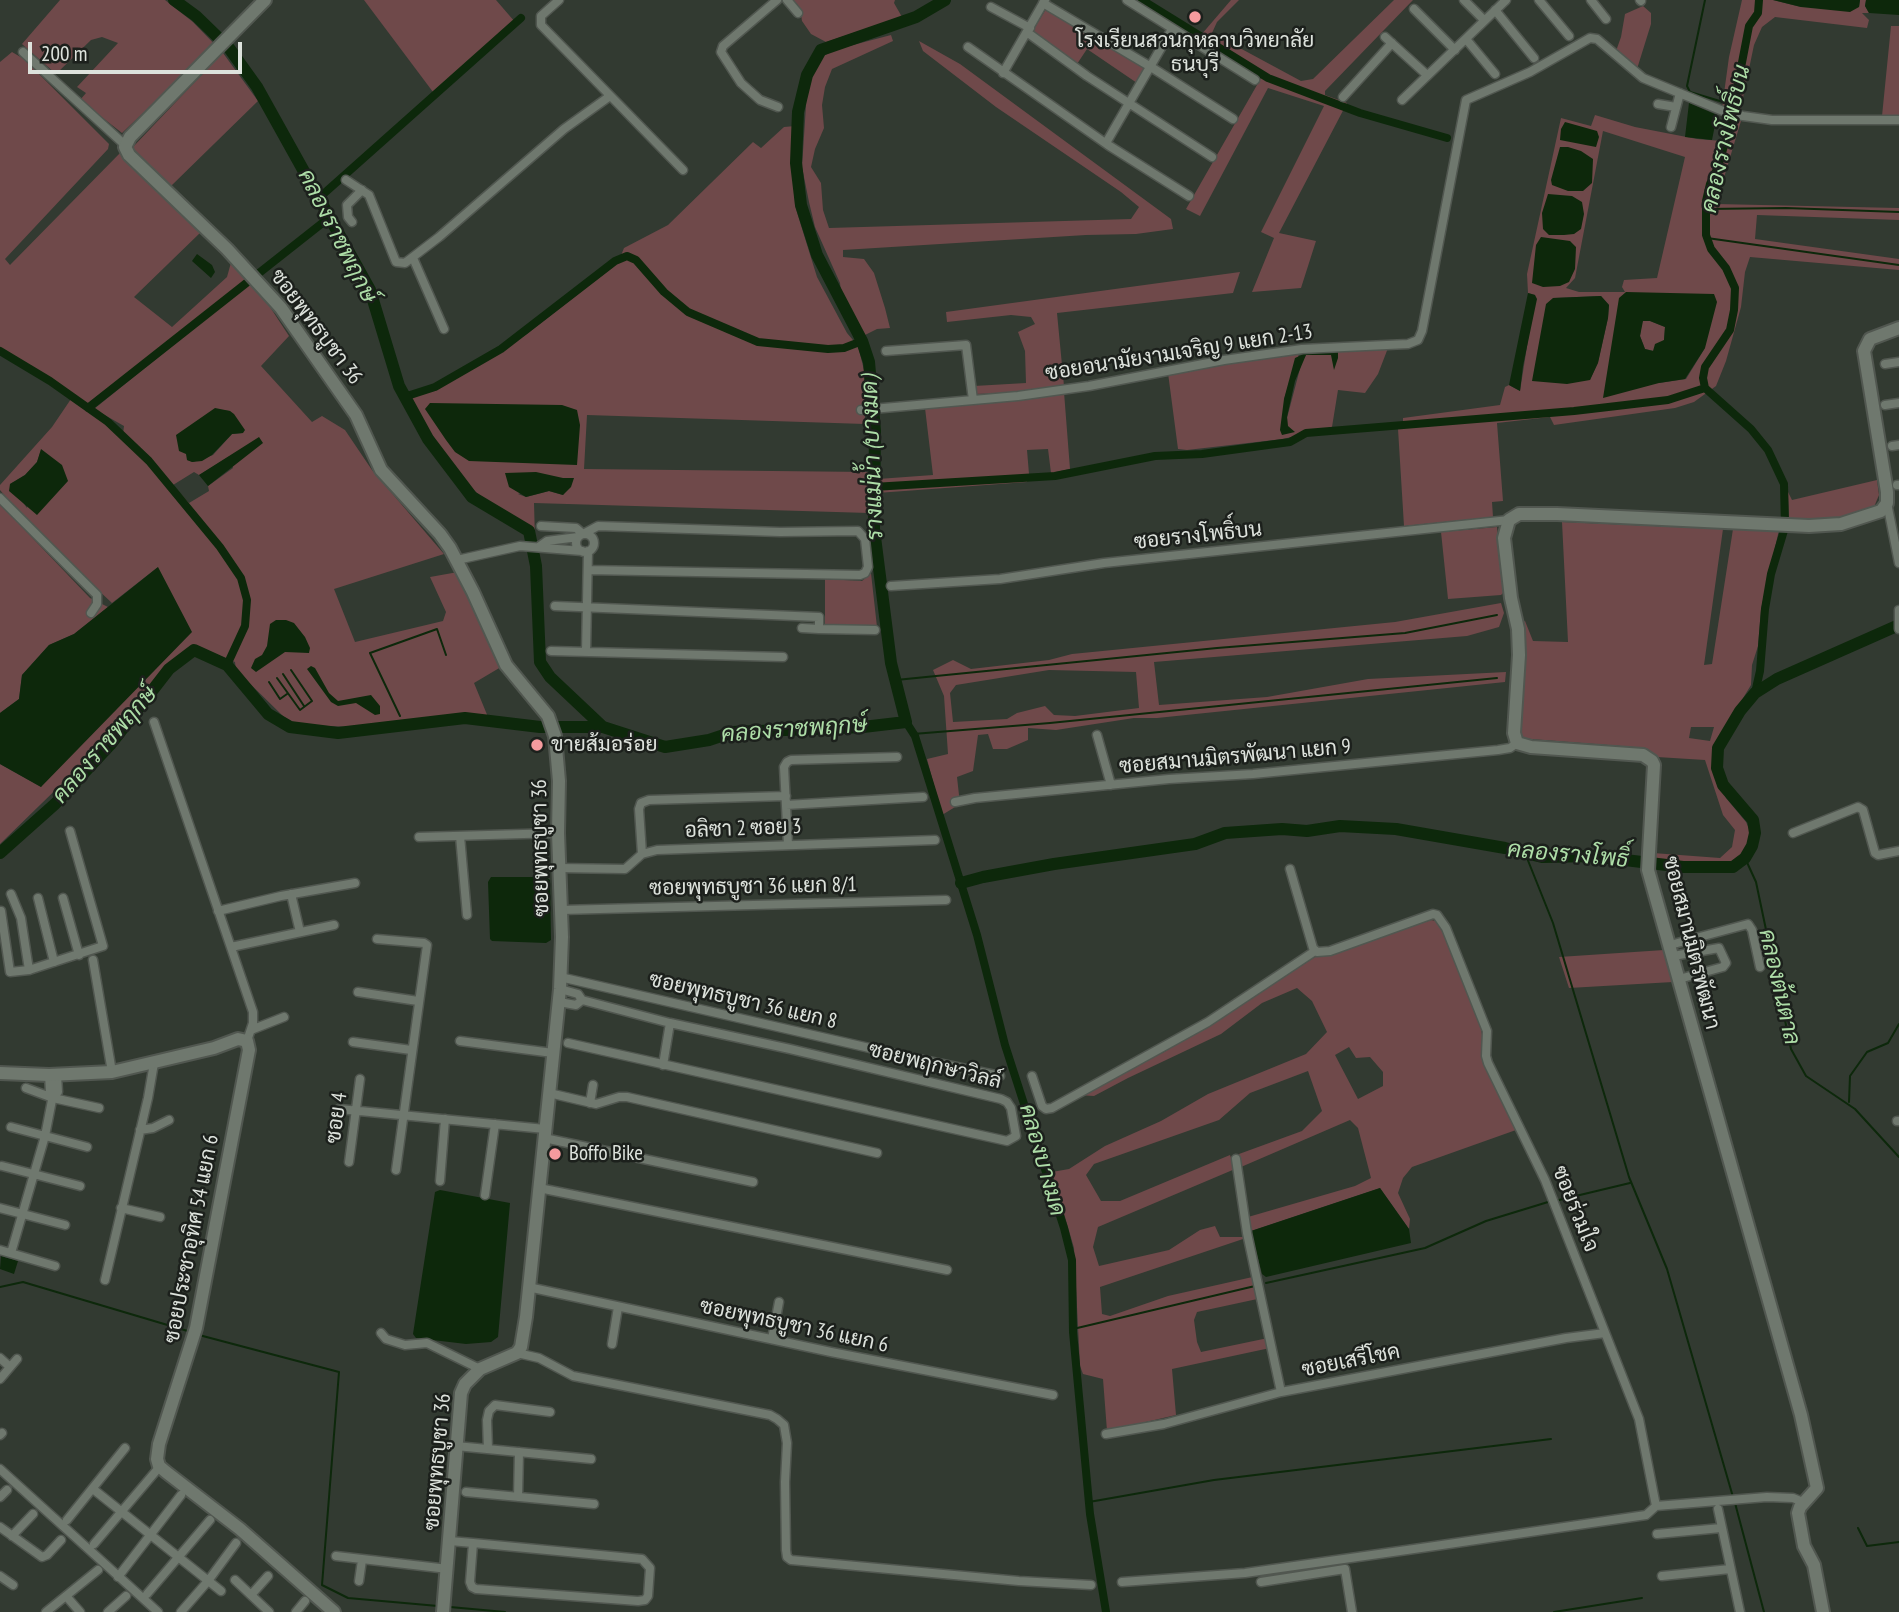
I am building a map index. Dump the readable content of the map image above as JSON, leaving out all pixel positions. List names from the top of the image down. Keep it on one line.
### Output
{"streets":{"street":["ซอยพุทธบูชา 36","ซอยอนามัยงามเจริญ 9 แยก 2-13","ซอยรางโพธิ์บน","ซอยสมานมิตรพัฒนา แยก 9","อลิซา 2 ซอย 3","ซอยพุทธบูชา 36 แยก 8/1","ซอยสมานมิตรพัฒนา","ซอยพุทธบูชา 36 แยก 8","ซอยพฤกษาวิลล์","ซอย 4","ซอยร่วมใจ","ซอยประชาอุทิศ 54 แยก 6","ซอยพุทธบูชา 36 แยก 6","ซอยเสรีโชค"]},"crossings":[["ซอยพุทธบูชา 36","อลิซา 2 ซอย 3"],["ซอยพุทธบูชา 36","ซอยพุทธบูชา 36 แยก 8/1"],["ซอยพุทธบูชา 36","ซอยพุทธบูชา 36 แยก 8"],["ซอยพุทธบูชา 36","ซอยพฤกษาวิลล์"],["ซอยพุทธบูชา 36","ซอยพุทธบูชา 36 แยก 6"],["ซอยสมานมิตรพัฒนา แยก 9","ซอยสมานมิตรพัฒนา"],["ซอยพุทธบูชา 36 แยก 8","ซอยพฤกษาวิลล์"],["ซอยร่วมใจ","ซอยเสรีโชค"]],"water":["คลองรางโพธิ์บน","คลองราชพฤกษ์","รางแม่น้ำ (บางมด)","คลองรางโพธิ์","คลองต้นตาล","คลองบางมด"],"places":["โรงเรียนสวนกุหลาบวิทยาลัย ธนบุรี","ขายส้มอร่อย","Boffo Bike"],"scale_bar":"200 m"}
